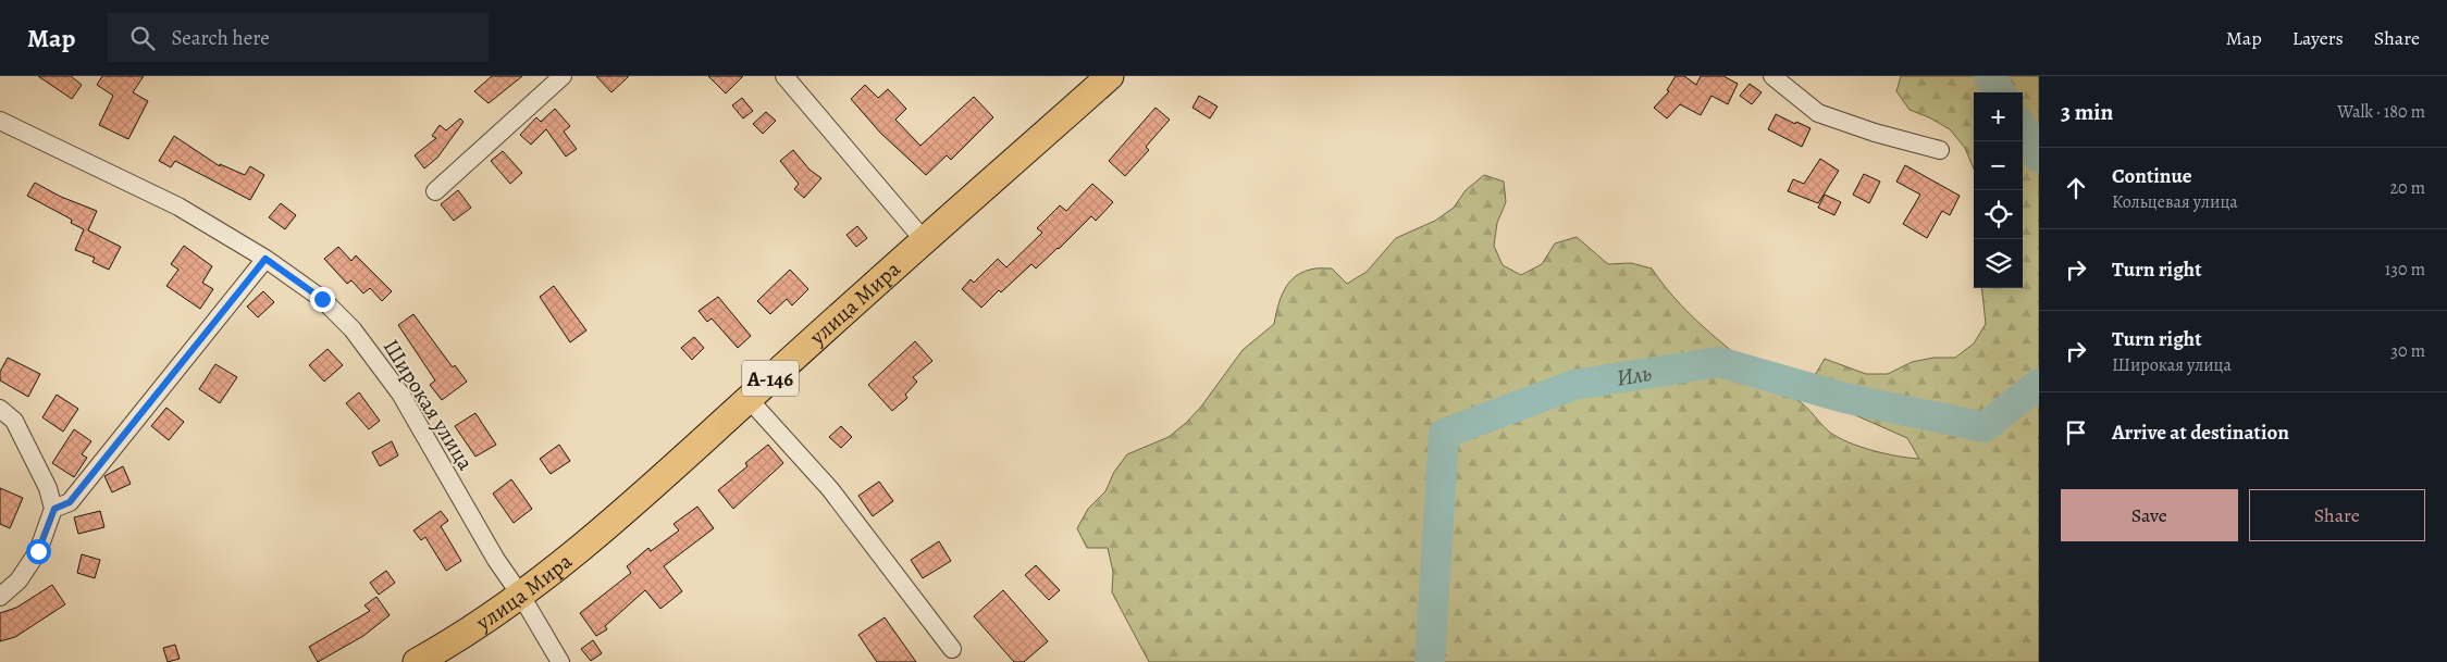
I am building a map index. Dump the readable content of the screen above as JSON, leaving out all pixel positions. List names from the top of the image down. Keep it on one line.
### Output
{"streets":{"highway":["улица Мира","А-146"],"street":["Широкая улица"]},"crossings":[["улица Мира","Широкая улица"]],"water":["Иль"],"page":{"header":"Map","search":"Search here","nav":["Map","Layers","Share"],"heading":["3 min","Walk · 180 m"],"map_buttons":["+","−"],"list":[["Continue","Кольцевая улица","20 m"],["Turn right","130 m"],["Turn right","Широкая улица","30 m"],"Arrive at destination"],"buttons":["Save","Share"]}}
